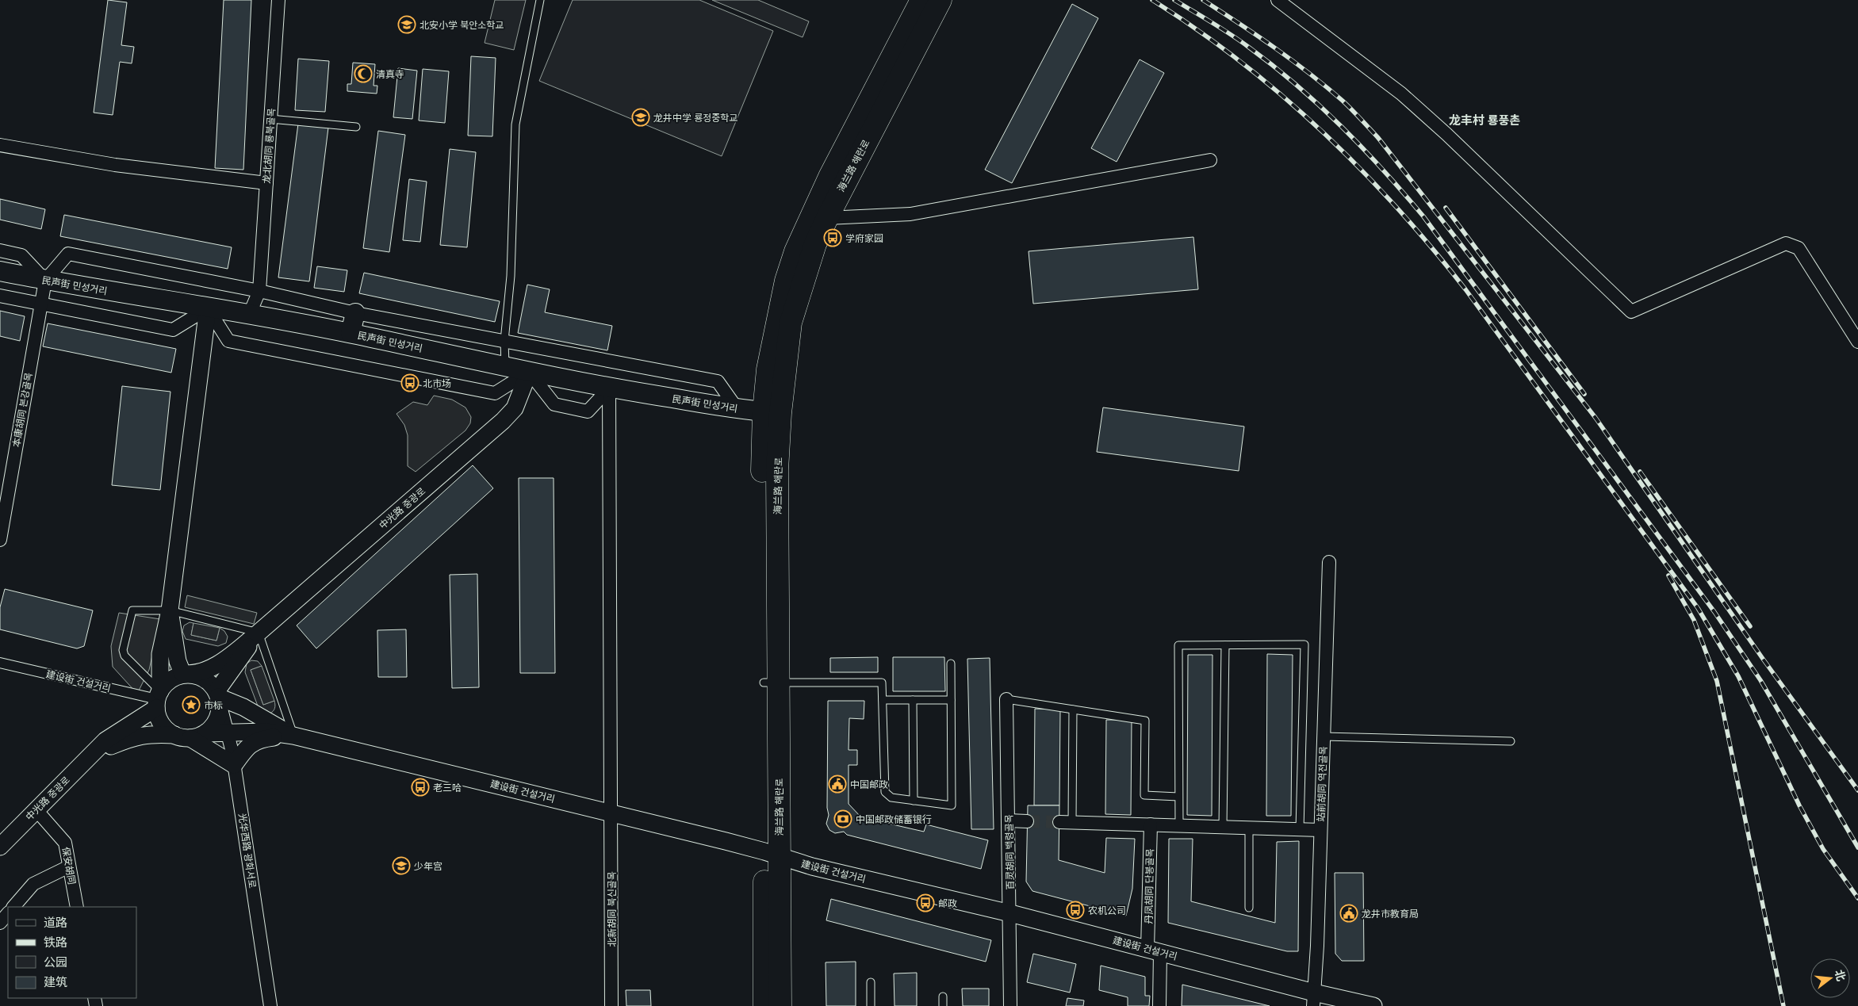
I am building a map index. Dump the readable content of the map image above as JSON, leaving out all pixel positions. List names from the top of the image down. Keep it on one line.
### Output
{"streets":{"highway":["海兰路 해란로"],"main road":["民声街 민성거리"],"street":["龙北胡同 룡북골목","本康胡同 본강골목","中光路 중광로","建设街 건설거리","站前胡同 역전골목","光华西路 광화서로","百灵胡同 백령골목","保安胡同","丹凤胡同 단봉골목","北新胡同 북신골목"]},"crossings":[["龙北胡同 룡북골목","民声街 민성거리"],["海兰路 해란로","民声街 민성거리"],["海兰路 해란로","建设街 건설거리"],["民声街 민성거리","本康胡同 본강골목"],["民声街 민성거리","中光路 중광로"],["民声街 민성거리","北新胡同 북신골목"],["中光路 중광로","建设街 건설거리"],["中光路 중광로","光华西路 광화서로"],["中光路 중광로","保安胡同"],["建设街 건설거리","站前胡同 역전골목"],["建设街 건설거리","光华西路 광화서로"],["建设街 건설거리","百灵胡同 백령골목"],["建设街 건설거리","丹凤胡同 단봉골목"],["建设街 건설거리","北新胡同 북신골목"]],"districts":["龙丰村 룡풍촌"],"places":{"school or university":["北安小学 북안소학교","龙井中学 룡정중학교","少年宫"],"mosque":["清真寺"],"bus stop":["学府家园","北市场","老三哈","邮政","农机公司"],"place":["市标"],"public building":["中国邮政","龙井市教育局"],"bank":["中国邮政储蓄银行"]},"legend":["道路","铁路","公园","建筑"],"north":"right"}
